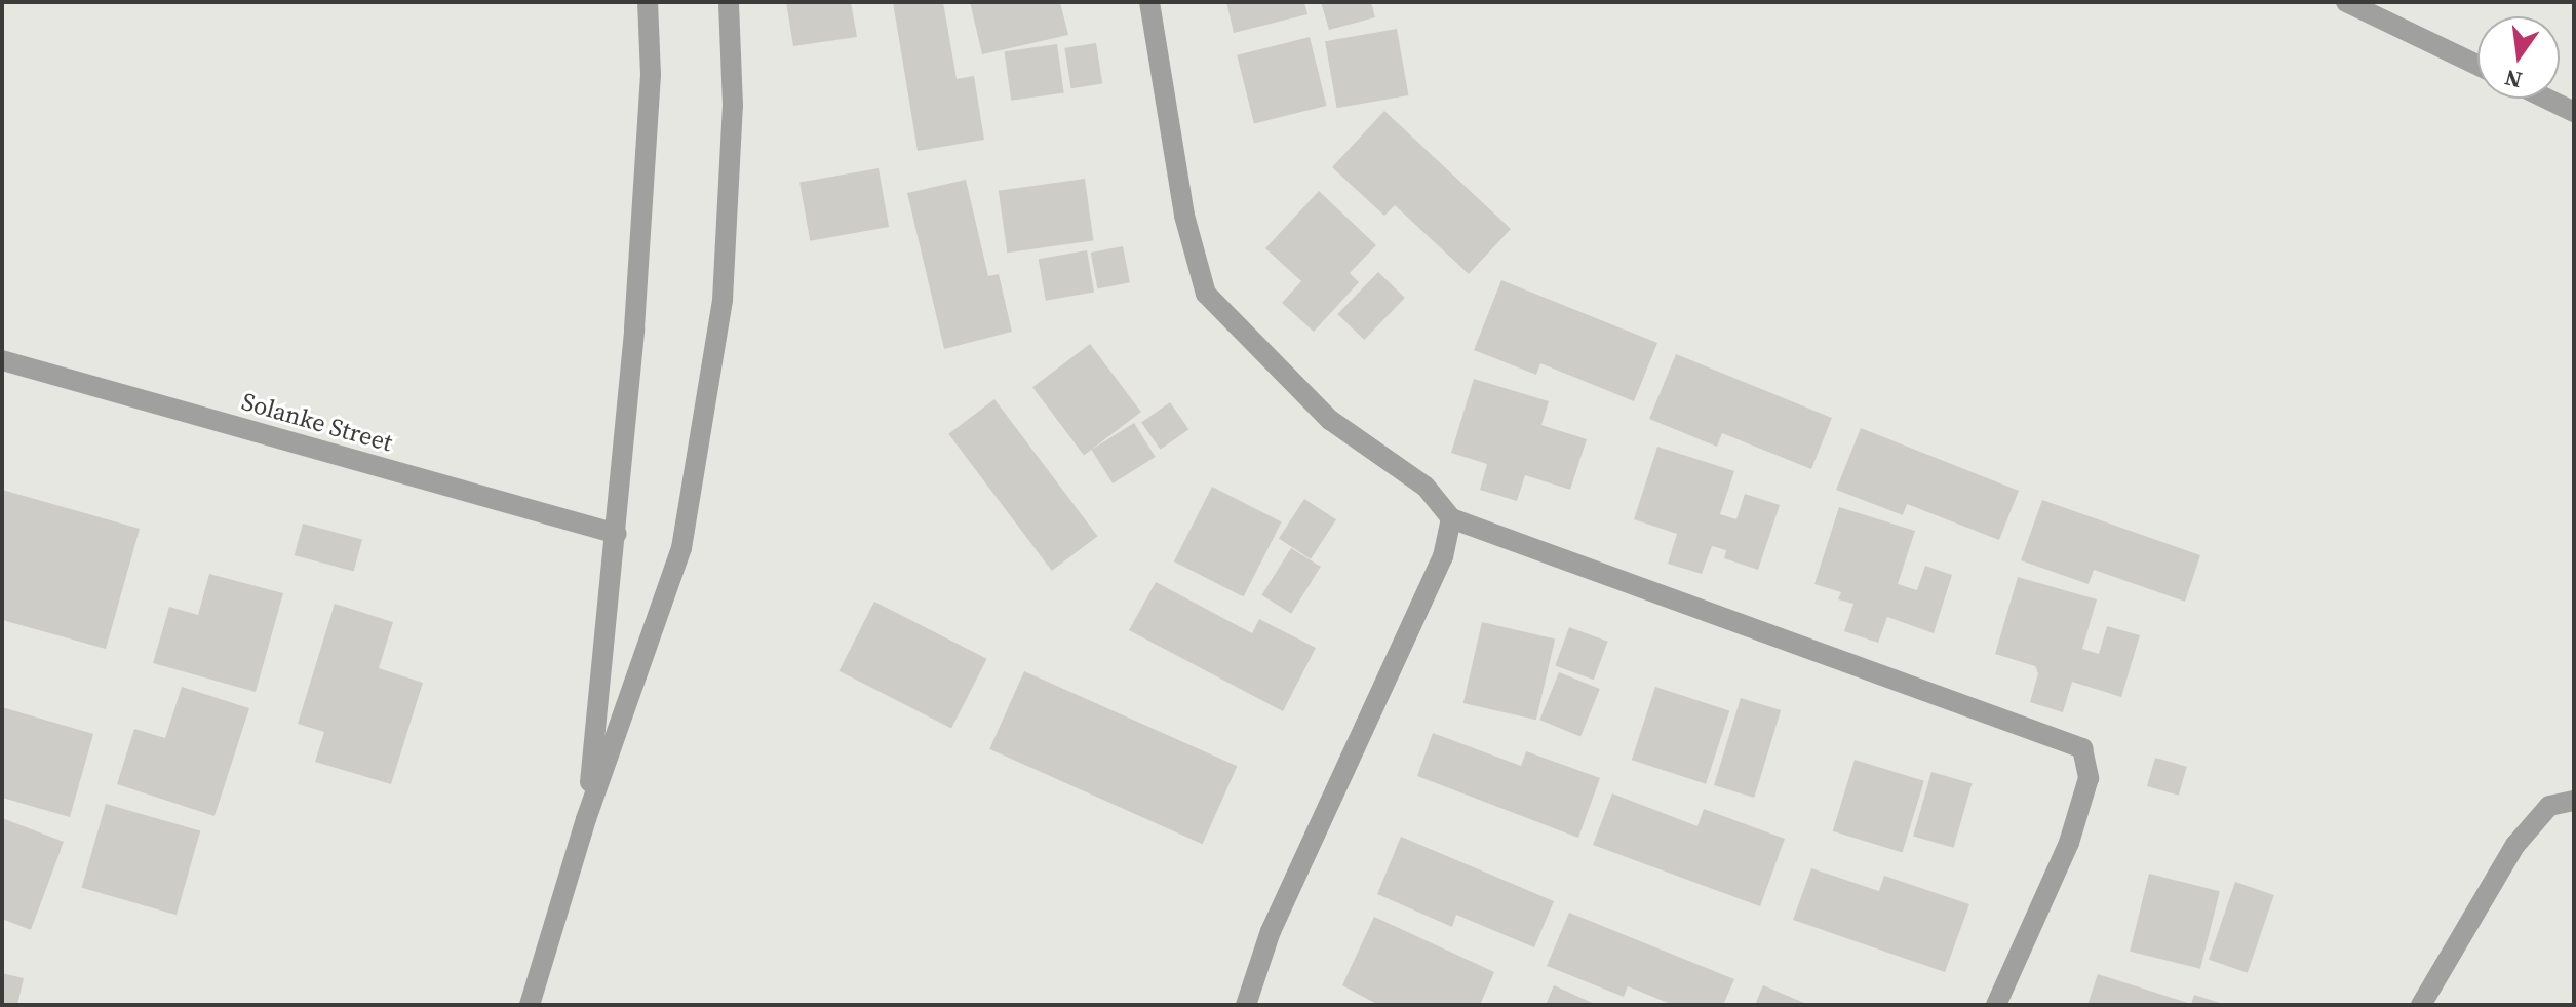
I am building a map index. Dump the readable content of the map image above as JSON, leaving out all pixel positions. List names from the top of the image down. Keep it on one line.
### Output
{"streets":{"street":["Solanke Street"]},"north":"bottom"}
